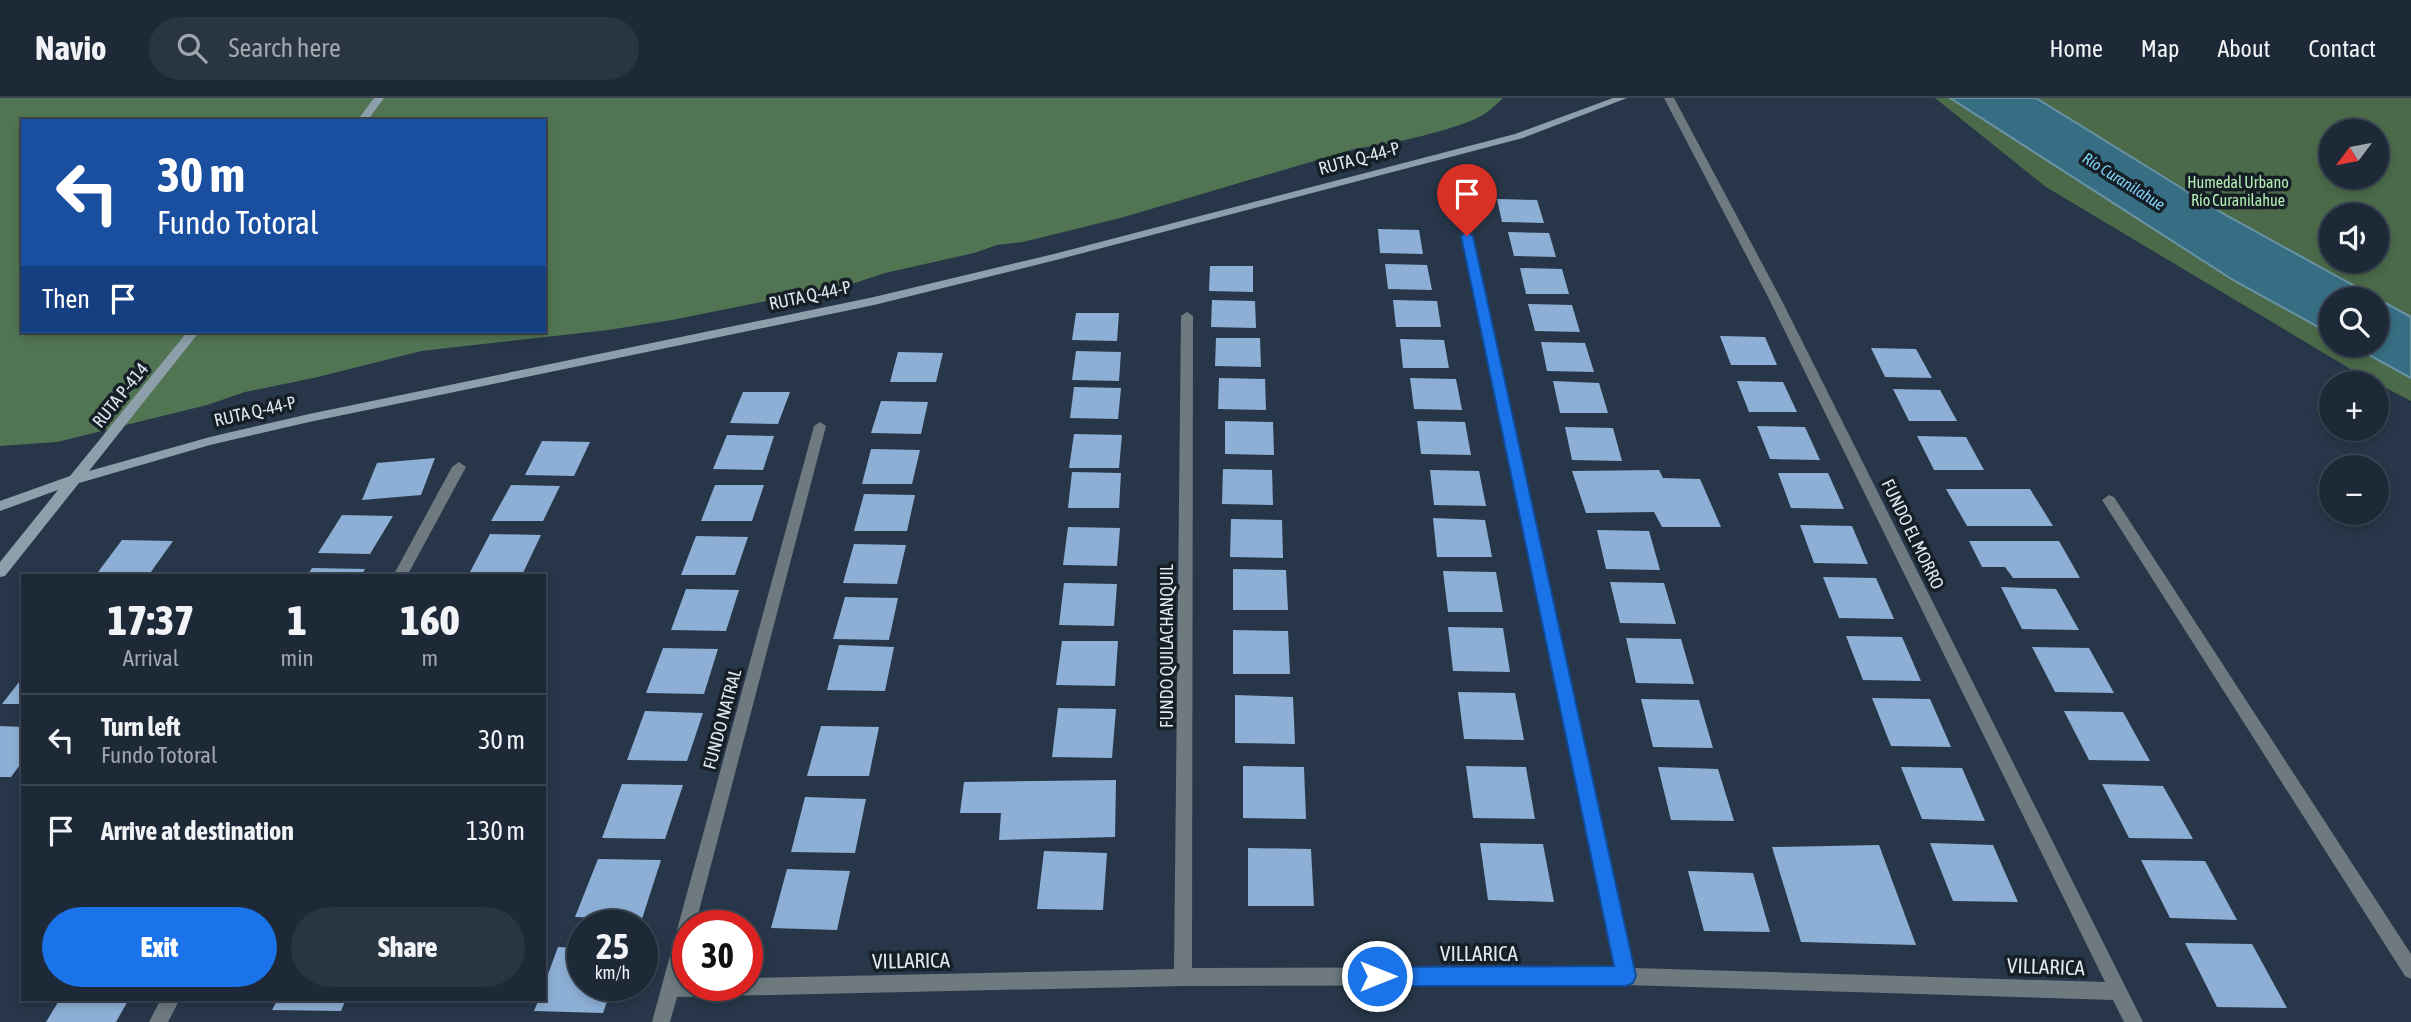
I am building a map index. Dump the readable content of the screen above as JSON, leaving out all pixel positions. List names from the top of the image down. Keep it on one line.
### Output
{"streets":{"street":["RUTA Q-44-P","RUTA P-414","FUNDO EL MORRO","FUNDO QUILACHANQUIL","FUNDO NATRAL","VILLARICA"]},"crossings":[["RUTA Q-44-P","RUTA P-414"],["FUNDO EL MORRO","VILLARICA"],["FUNDO QUILACHANQUIL","VILLARICA"],["FUNDO NATRAL","VILLARICA"]],"water":["Río Curanilahue"],"parks":["Humedal Urbano Río Curanilahue"],"north":"bottom left","page":{"header":"Navio","search":"Search here","nav":["Home","Map","About","Contact"],"map_buttons":["+","−"],"turn":["30 m","Fundo Totoral"],"then":"Then","eta":["17:37","Arrival","1","min","160","m"],"list":[{"name":"Turn left","note":"Fundo Totoral","value":"30 m"},{"name":"Arrive at destination","value":"130 m"}],"buttons":["Exit","Share"],"speed":"25 km/h","limit":"30"}}
